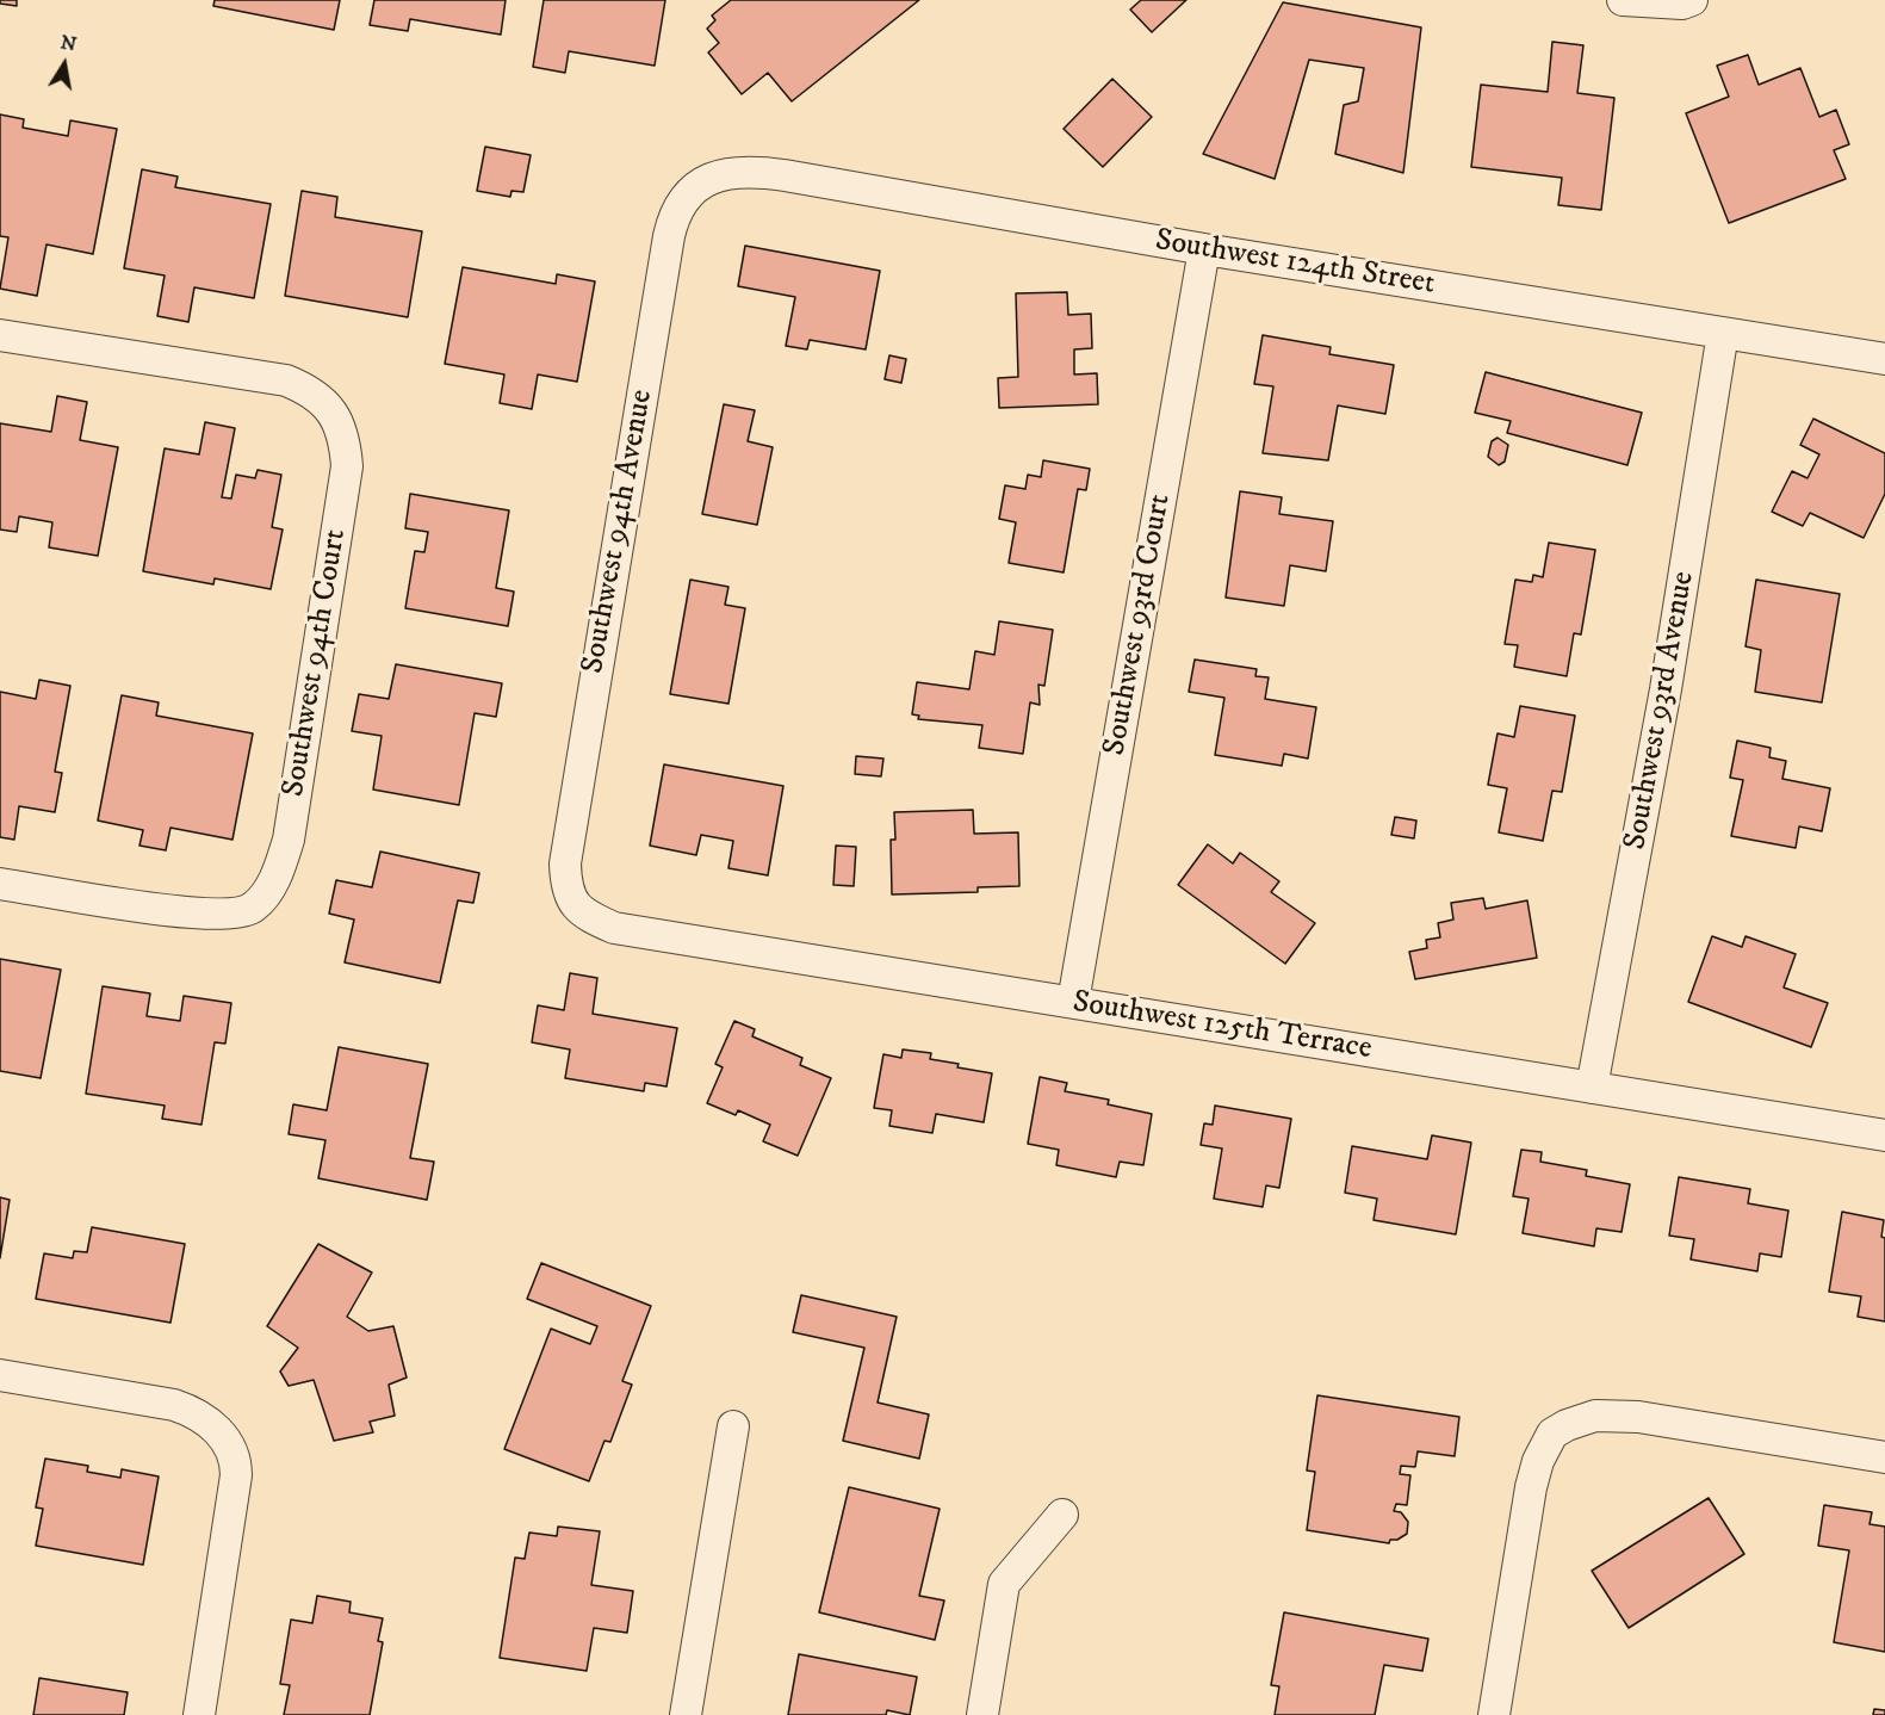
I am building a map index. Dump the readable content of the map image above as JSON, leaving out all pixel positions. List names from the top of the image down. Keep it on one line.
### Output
{"streets":{"street":["Southwest 124th Street","Southwest 94th Avenue","Southwest 93rd Court","Southwest 94th Court","Southwest 93rd Avenue","Southwest 125th Terrace"]},"crossings":[["Southwest 124th Street","Southwest 94th Avenue"],["Southwest 124th Street","Southwest 93rd Court"],["Southwest 124th Street","Southwest 93rd Avenue"],["Southwest 94th Avenue","Southwest 125th Terrace"],["Southwest 93rd Court","Southwest 125th Terrace"],["Southwest 93rd Avenue","Southwest 125th Terrace"]],"north":"top"}
